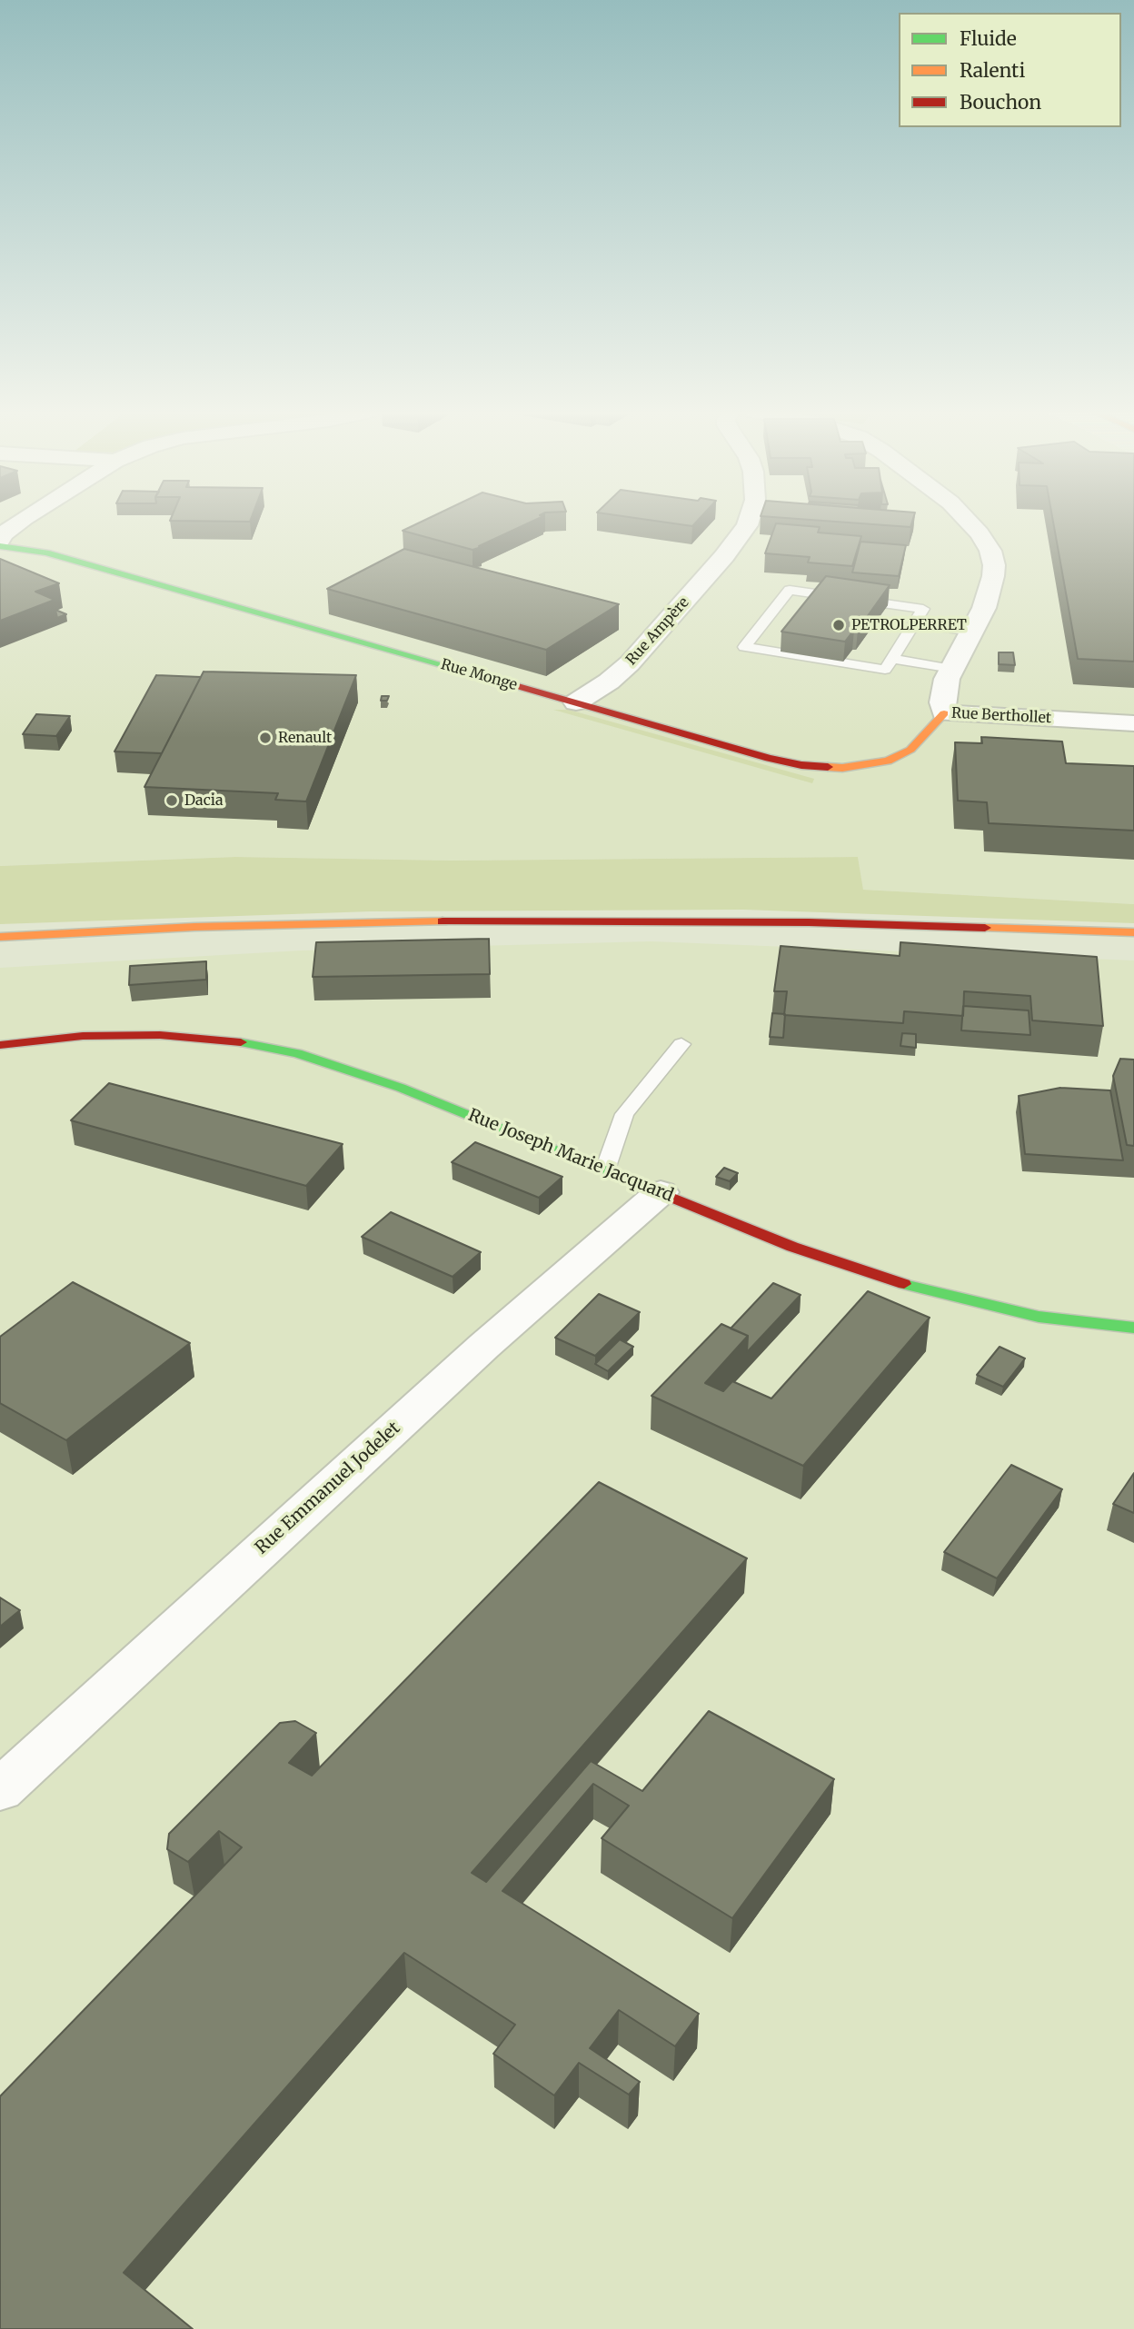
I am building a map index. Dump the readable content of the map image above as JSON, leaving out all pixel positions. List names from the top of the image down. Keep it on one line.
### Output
{"streets":{"street":["Rue Ampère","Rue Monge","Rue Berthollet","Rue Joseph Marie Jacquard","Rue Emmanuel Jodelet"]},"crossings":[["Rue Ampère","Rue Monge"],["Rue Monge","Rue Berthollet"],["Rue Joseph Marie Jacquard","Rue Emmanuel Jodelet"]],"places":["PETROLPERRET","Renault","Dacia"],"legend":["Fluide","Ralenti","Bouchon"]}
